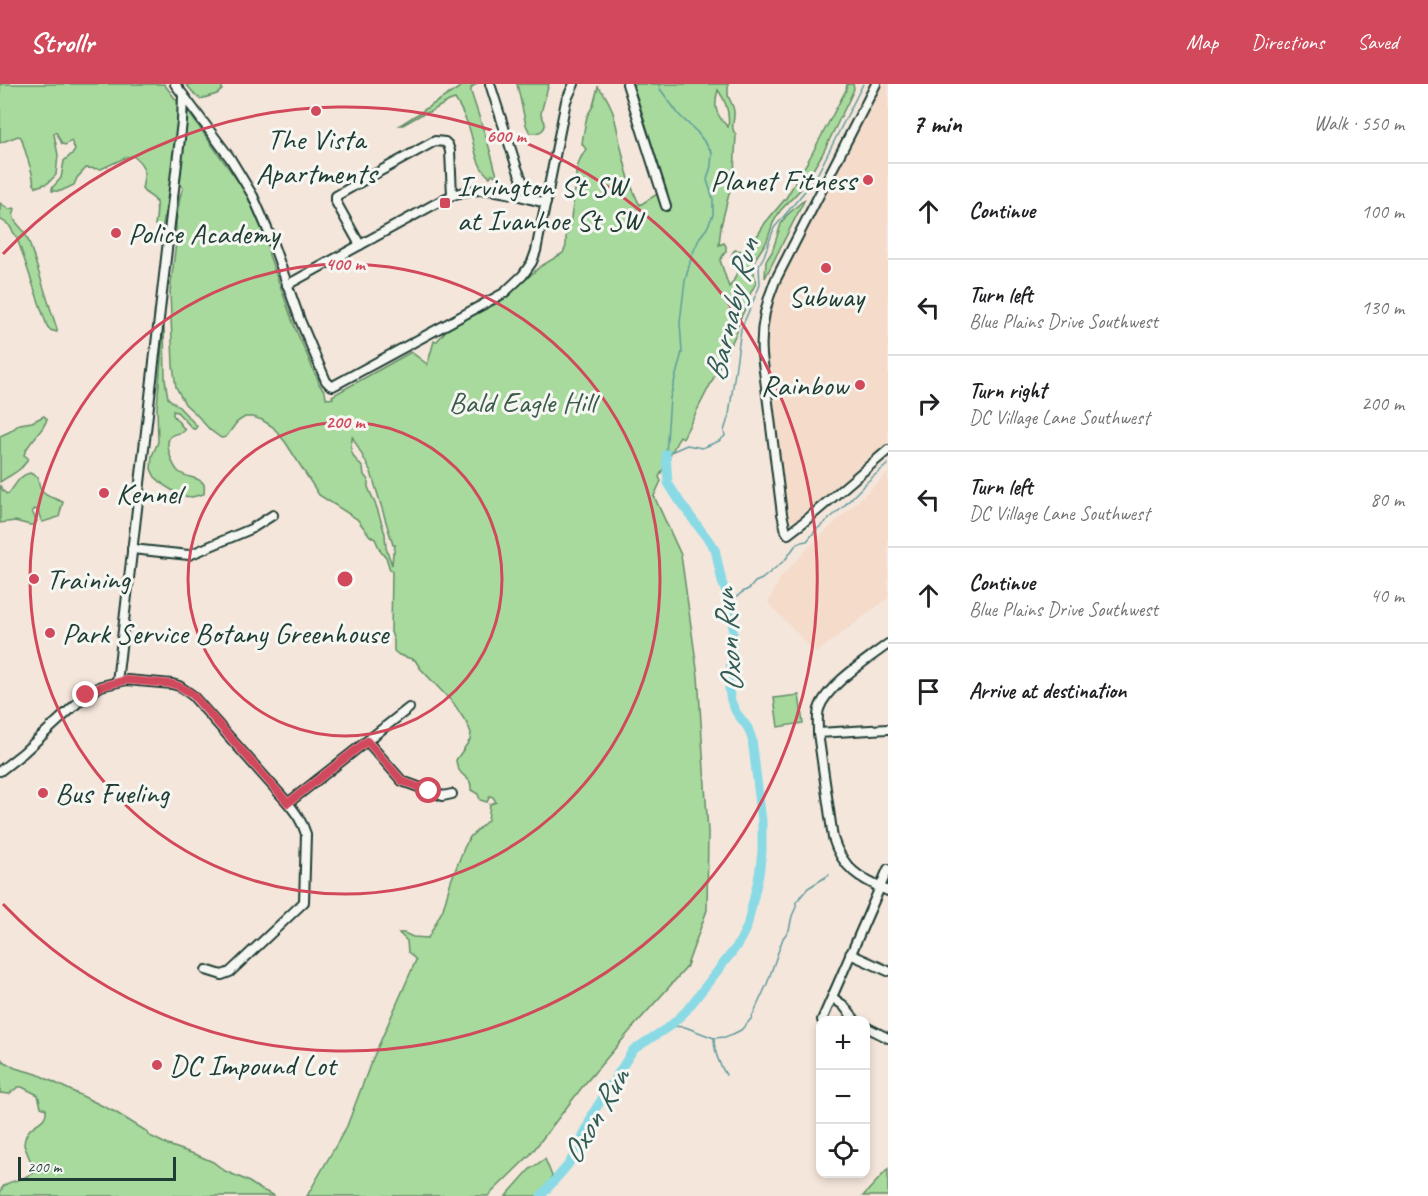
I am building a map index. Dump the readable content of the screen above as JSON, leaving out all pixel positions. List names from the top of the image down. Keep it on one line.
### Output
{"water":["Barnaby Run","Oxon Run"],"parks":["Bald Eagle Hill"],"places":{"other":["The Vista Apartments","Planet Fitness","Police Academy","Subway","Rainbow","Kennel","Training","Park Service Botany Greenhouse","Bus Fueling","DC Impound Lot"],"transit":["Irvington St SW at Ivanhoe St SW"]},"scale_bar":"200 m","page":{"header":"Strollr","nav":["Map","Directions","Saved"],"heading":["7 min","Walk · 550 m"],"list":[["Continue","100 m"],["Turn left","Blue Plains Drive Southwest","130 m"],["Turn right","DC Village Lane Southwest","200 m"],["Turn left","DC Village Lane Southwest","80 m"],["Continue","Blue Plains Drive Southwest","40 m"],"Arrive at destination"],"map_buttons":["+","−"],"scale":"200 m"},"rings":["600 m","400 m","200 m"]}
